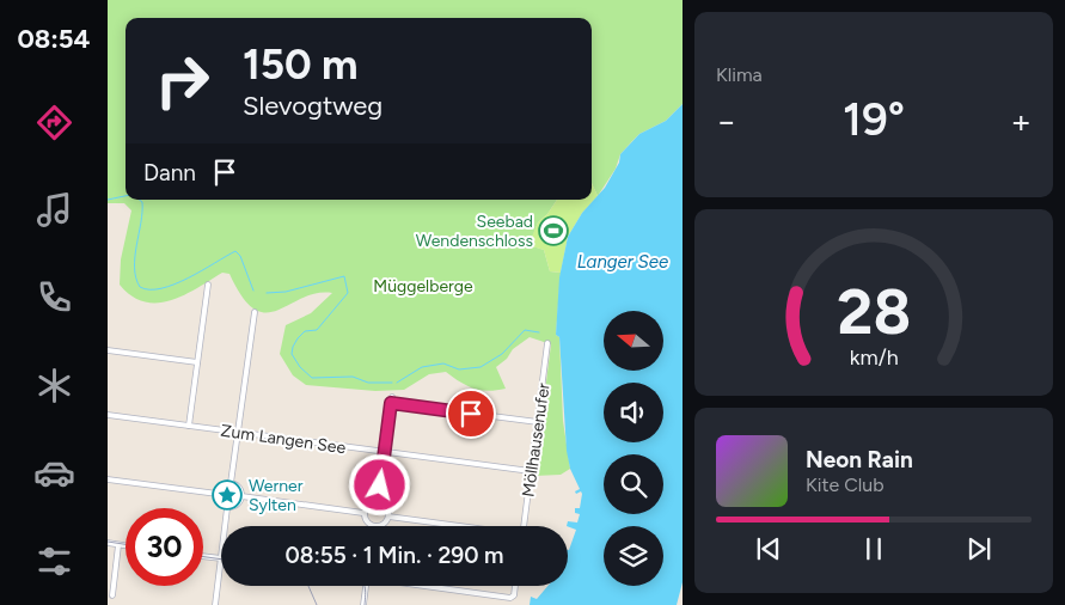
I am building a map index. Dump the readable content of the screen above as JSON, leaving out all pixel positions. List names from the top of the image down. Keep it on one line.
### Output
{"streets":{"street":["Zum Langen See","Möllhausenufer"]},"crossings":[["Zum Langen See","Möllhausenufer"]],"water":["Langer See"],"parks":["Müggelberge"],"places":{"sports":["Seebad Wendenschloss"],"place":["Werner Sylten"]},"north":"left","page":{"tabs":"08:54","tile":"Klima","turn":["150 m","Slevogtweg"],"heat":["−","19°","+"],"then":"Dann","song":["Neon Rain","Kite Club"],"limit":"30","trip":"08:55 · 1 Min. · 290 m","gauge":["28","km/h"]}}
